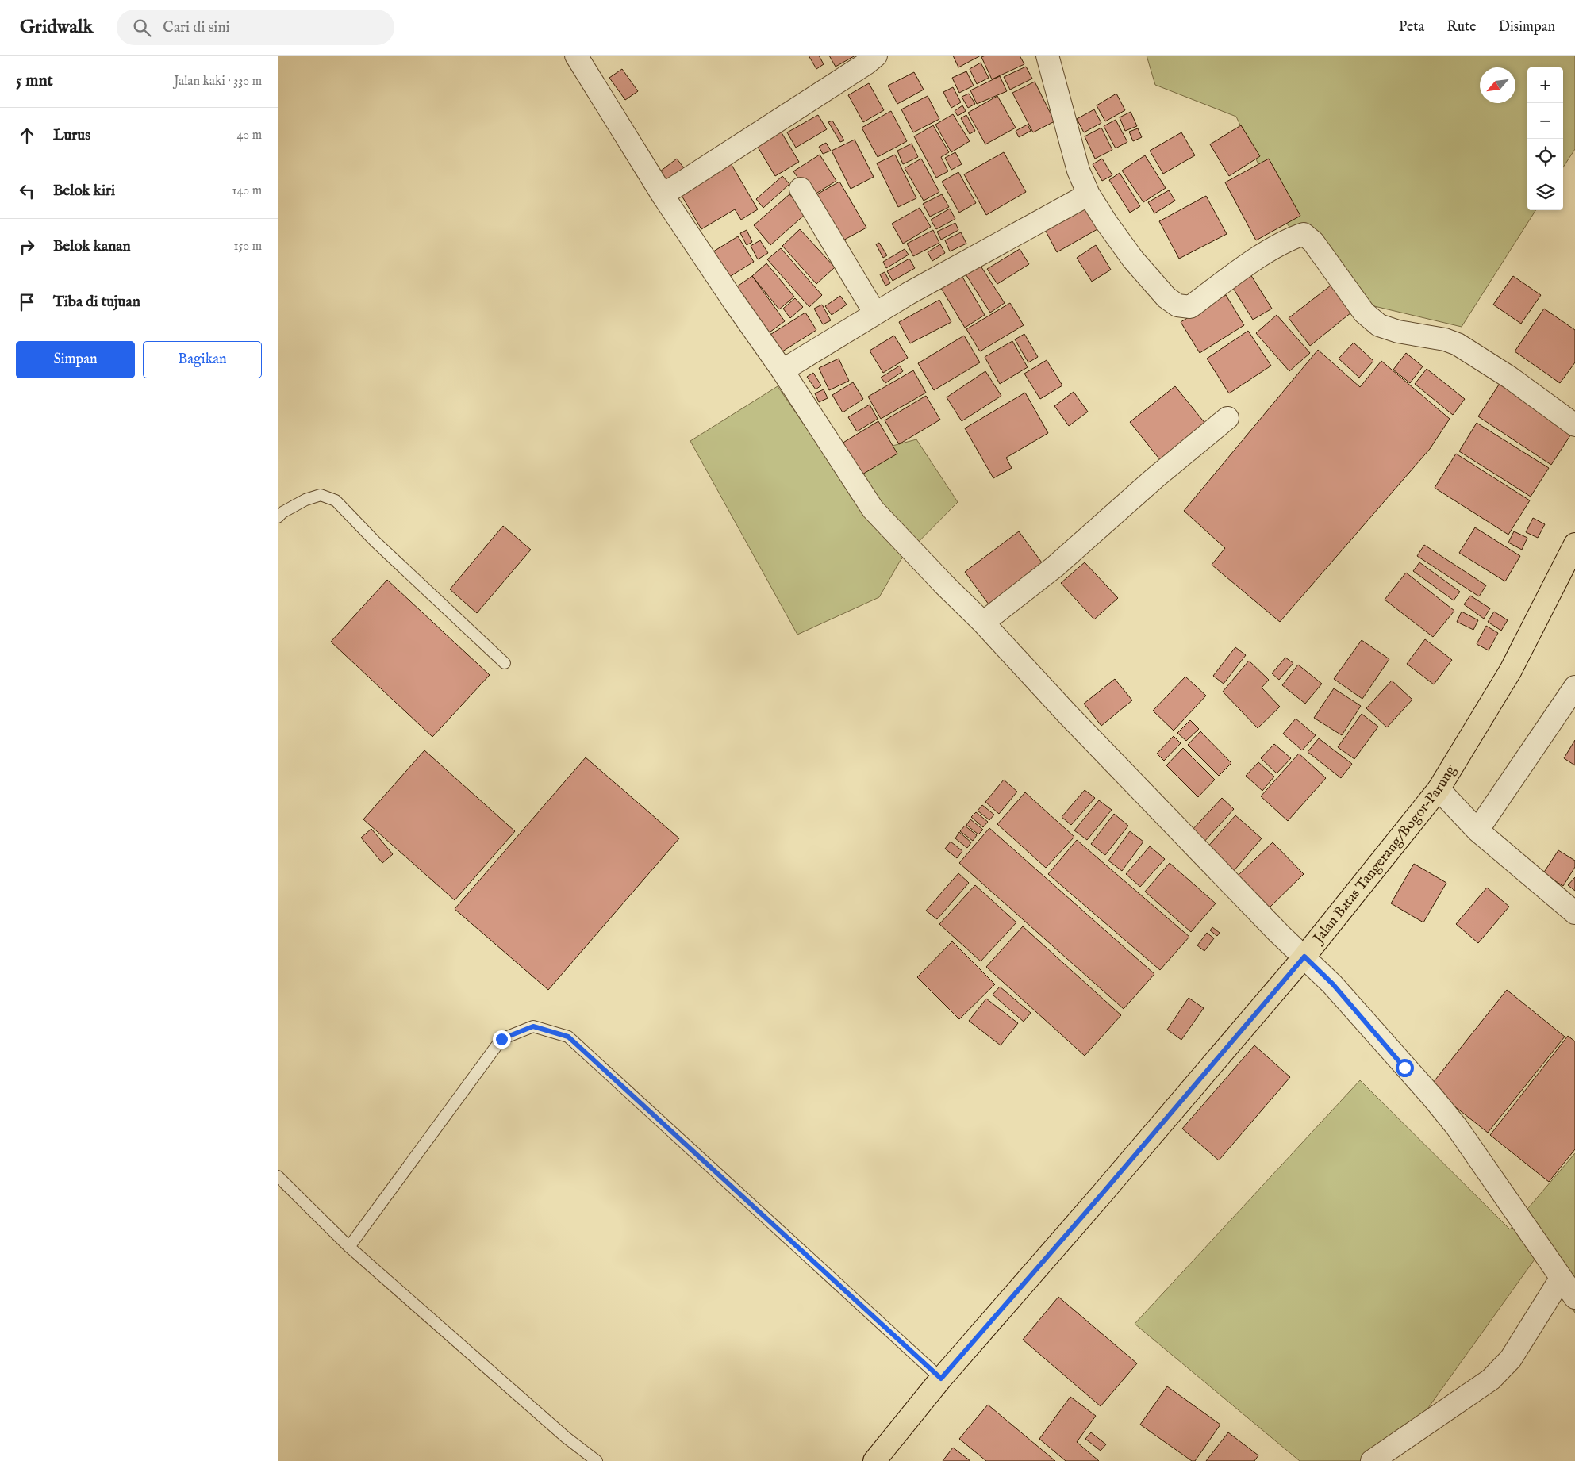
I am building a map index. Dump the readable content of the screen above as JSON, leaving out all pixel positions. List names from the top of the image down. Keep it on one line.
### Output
{"streets":{"main road":["Jalan Batas Tangerang/Bogor–Parung"]},"north":"bottom left","page":{"header":"Gridwalk","search":"Cari di sini","nav":["Peta","Rute","Disimpan"],"heading":["5 mnt","Jalan kaki · 330 m"],"map_buttons":["+","−"],"list":[["Lurus","40 m"],["Belok kiri","140 m"],["Belok kanan","150 m"],"Tiba di tujuan"],"buttons":["Simpan","Bagikan"]}}
